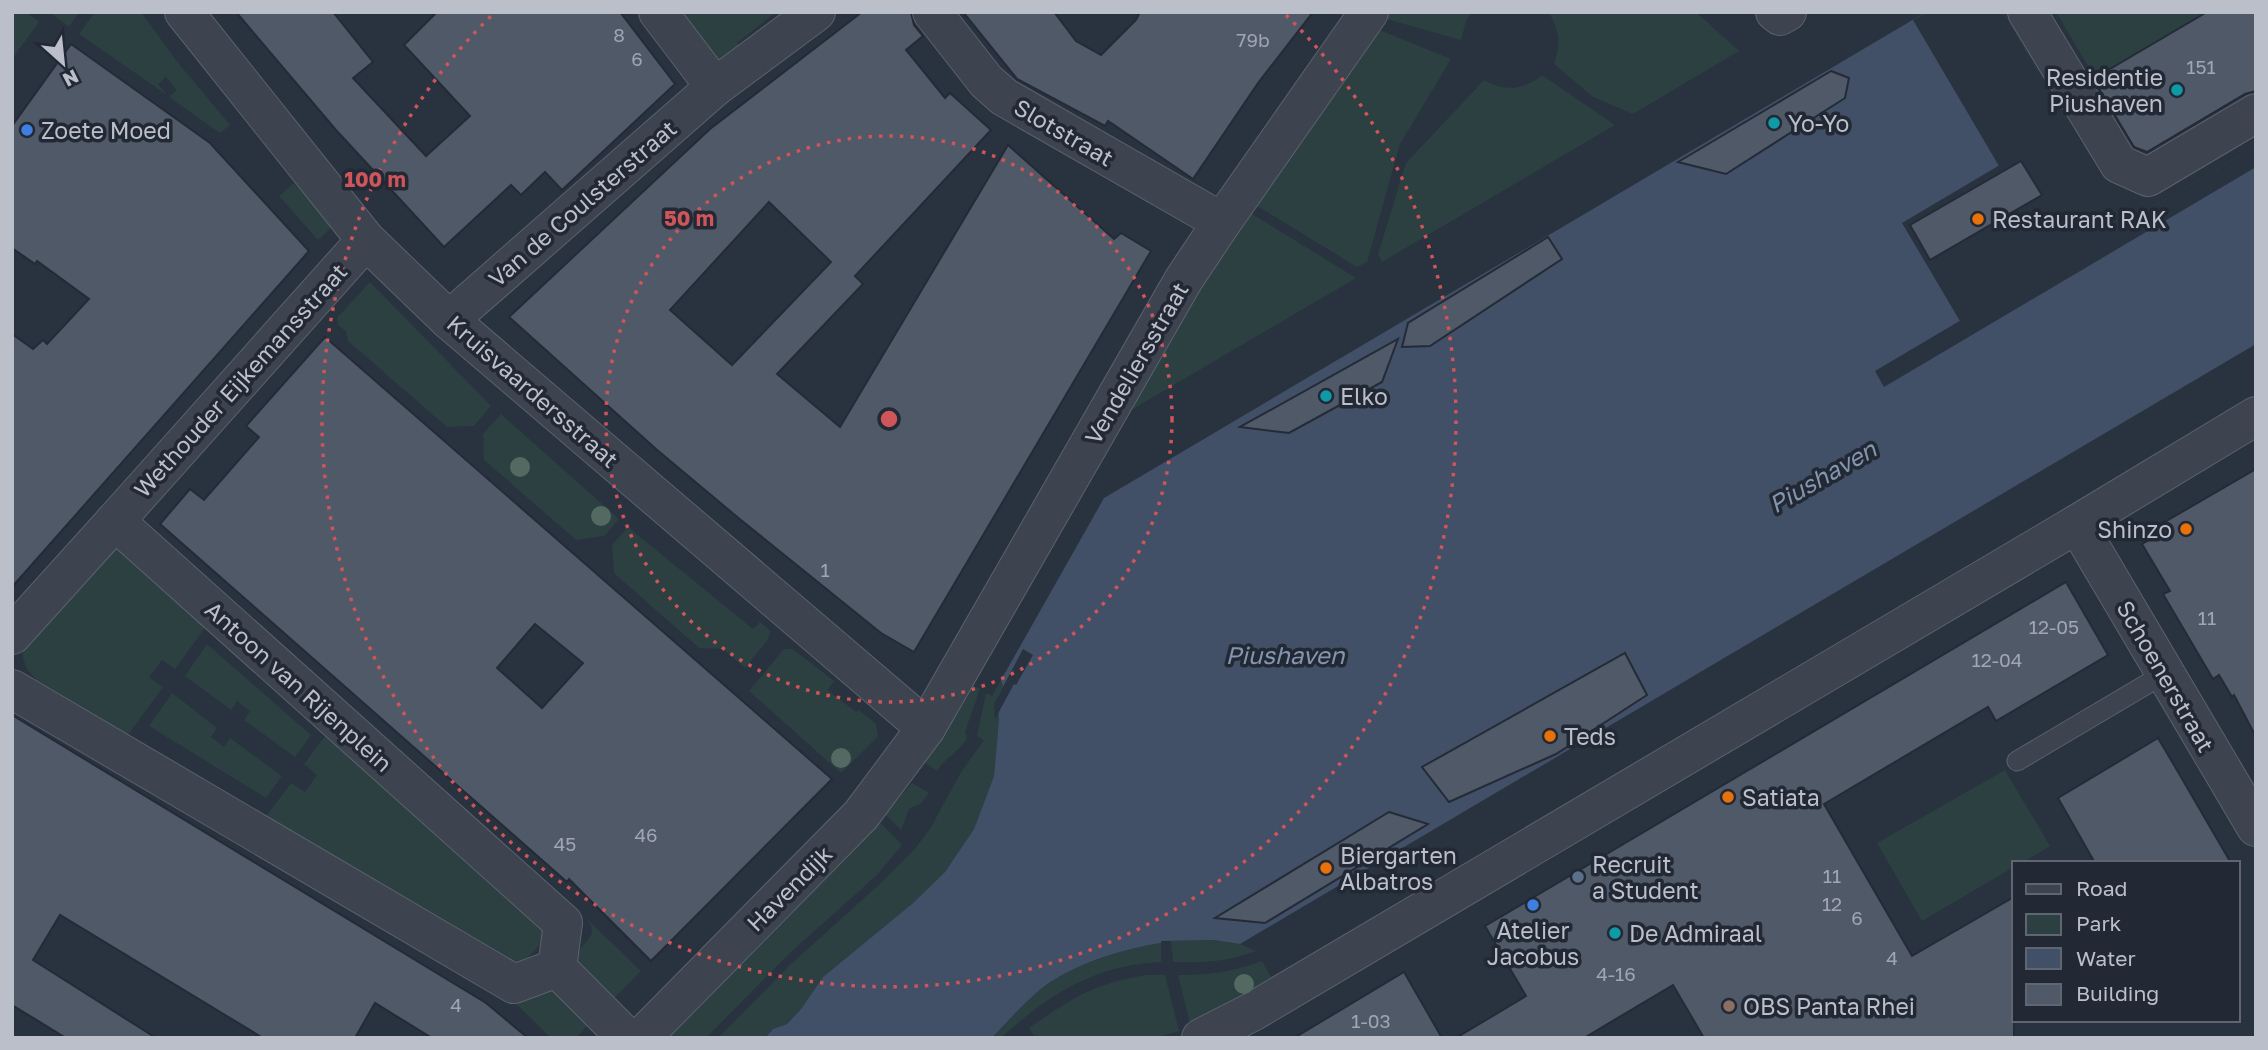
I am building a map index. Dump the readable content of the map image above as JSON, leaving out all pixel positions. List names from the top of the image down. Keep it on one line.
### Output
{"streets":{"street":["Slotstraat","Van de Coulsterstraat","Vendeliersstraat","Wethouder Eijkemansstraat","Kruisvaardersstraat","Schoenerstraat","Antoon van Rijenplein","Havendijk"]},"crossings":[["Slotstraat","Vendeliersstraat"],["Van de Coulsterstraat","Kruisvaardersstraat"],["Vendeliersstraat","Kruisvaardersstraat"],["Vendeliersstraat","Havendijk"],["Wethouder Eijkemansstraat","Kruisvaardersstraat"],["Wethouder Eijkemansstraat","Antoon van Rijenplein"],["Kruisvaardersstraat","Havendijk"]],"water":["Piushaven"],"places":["Residentie Piushaven","Yo-Yo","Zoete Moed","Restaurant RAK","Elko","Shinzo","Teds","Satiata","Biergarten Albatros","Recruit a Student","Atelier Jacobus","De Admiraal","OBS Panta Rhei"],"house_numbers":["8","79b","6","151","1","11","12-05","12-04","46","45","11","12","6","4","4-16","4","1-03"],"legend":["Road","Park","Water","Building"],"north":"bottom right","rings":["100 m","50 m"]}
